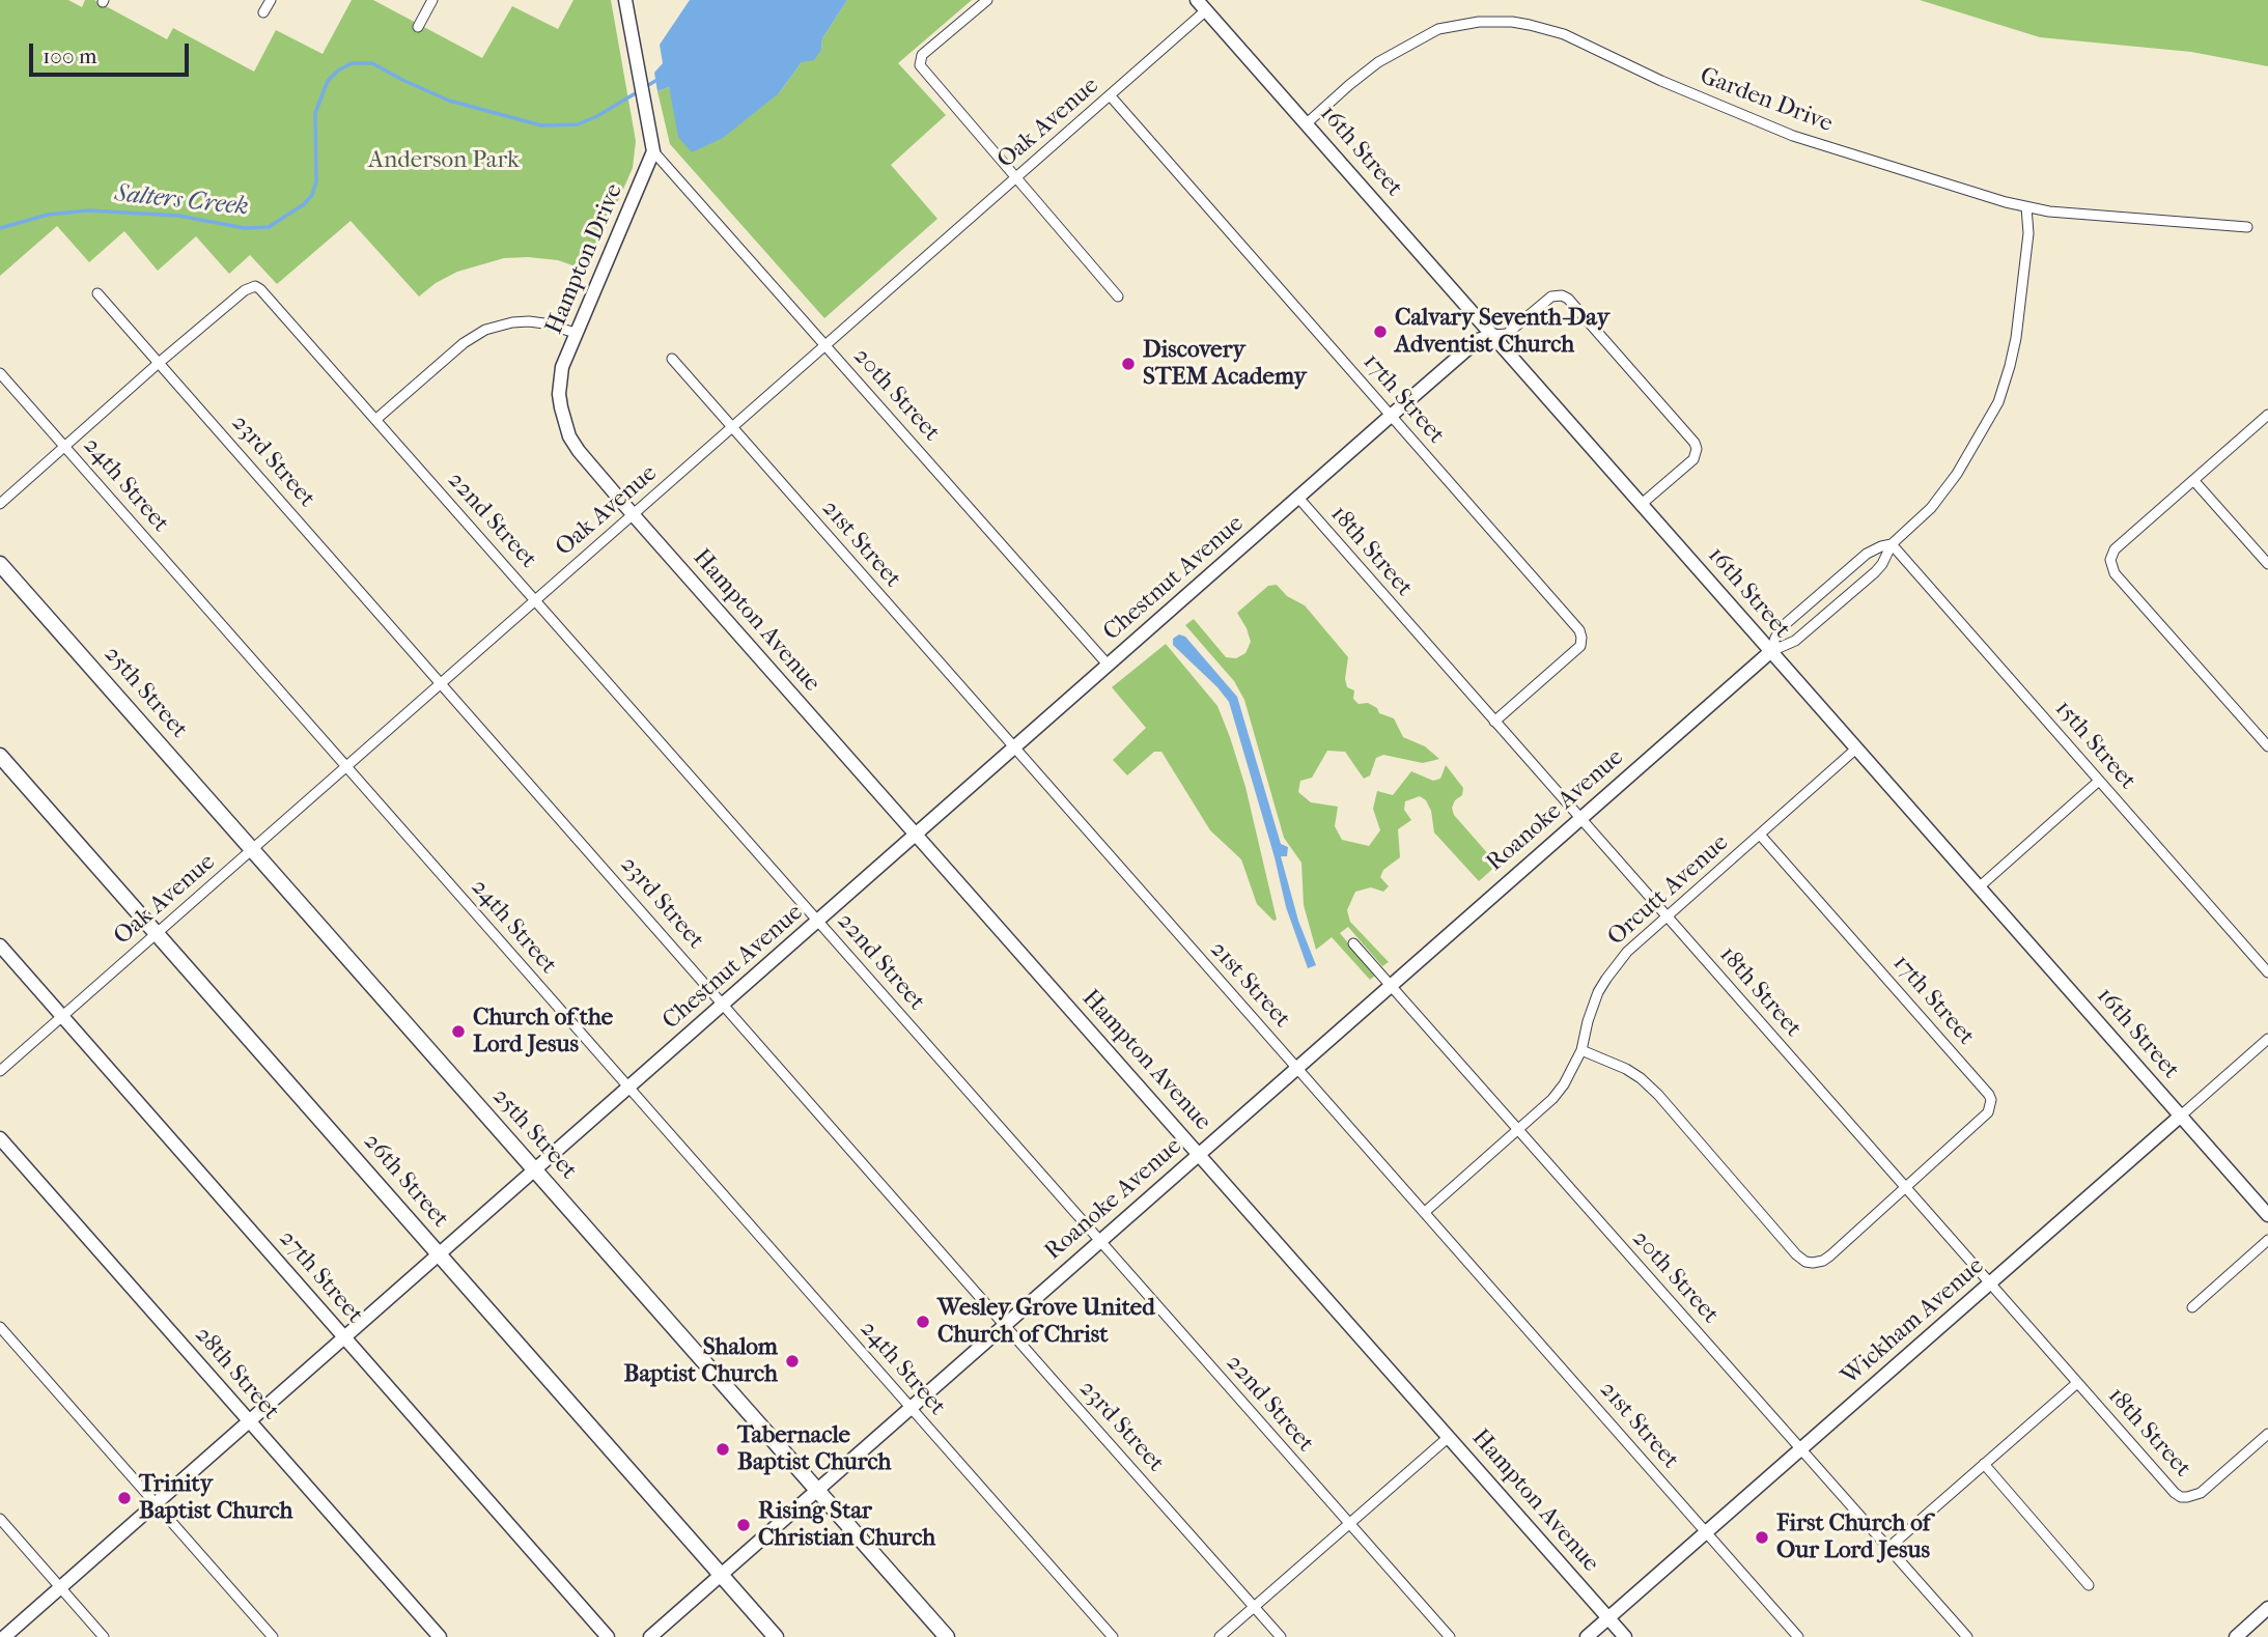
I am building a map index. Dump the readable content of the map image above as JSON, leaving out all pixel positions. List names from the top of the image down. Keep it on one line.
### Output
{"streets":{"main road":["25th Street","26th Street"],"street":["Garden Drive","Oak Avenue","16th Street","Hampton Drive","20th Street","17th Street","23rd Street","24th Street","22nd Street","21st Street","18th Street","Chestnut Avenue","Hampton Avenue","15th Street","Roanoke Avenue","Orcutt Avenue","27th Street","Wickham Avenue","28th Street"]},"crossings":[["Garden Drive","16th Street"],["Garden Drive","Roanoke Avenue"],["Oak Avenue","16th Street"],["Oak Avenue","Hampton Drive"],["Oak Avenue","20th Street"],["Oak Avenue","17th Street"],["Oak Avenue","23rd Street"],["Oak Avenue","24th Street"],["Oak Avenue","22nd Street"],["Oak Avenue","21st Street"],["Oak Avenue","Hampton Avenue"],["Oak Avenue","25th Street"],["Oak Avenue","26th Street"],["Oak Avenue","27th Street"],["16th Street","Chestnut Avenue"],["16th Street","Roanoke Avenue"],["16th Street","Orcutt Avenue"],["16th Street","Wickham Avenue"],["Hampton Drive","20th Street"],["Hampton Drive","Hampton Avenue"],["20th Street","Chestnut Avenue"],["20th Street","Roanoke Avenue"],["20th Street","Orcutt Avenue"],["20th Street","Wickham Avenue"],["17th Street","18th Street"],["17th Street","Chestnut Avenue"],["17th Street","Orcutt Avenue"],["23rd Street","22nd Street"],["23rd Street","Chestnut Avenue"],["23rd Street","Roanoke Avenue"],["24th Street","Chestnut Avenue"],["24th Street","Roanoke Avenue"],["22nd Street","Chestnut Avenue"],["22nd Street","Roanoke Avenue"],["21st Street","Chestnut Avenue"],["21st Street","Roanoke Avenue"],["21st Street","Orcutt Avenue"],["21st Street","Wickham Avenue"],["18th Street","Chestnut Avenue"],["18th Street","Roanoke Avenue"],["18th Street","Orcutt Avenue"],["18th Street","Wickham Avenue"],["Chestnut Avenue","Hampton Avenue"],["Chestnut Avenue","25th Street"],["Chestnut Avenue","26th Street"],["Chestnut Avenue","27th Street"],["Chestnut Avenue","28th Street"],["Hampton Avenue","Roanoke Avenue"],["Hampton Avenue","Wickham Avenue"],["25th Street","Roanoke Avenue"],["15th Street","Roanoke Avenue"],["Roanoke Avenue","26th Street"]],"water":["Salters Creek"],"parks":["Anderson Park"],"places":["Calvary Seventh-Day Adventist Church","Discovery STEM Academy","Church of the Lord Jesus","Wesley Grove United Church of Christ","Shalom Baptist Church","Tabernacle Baptist Church","Trinity Baptist Church","Rising Star Christian Church","First Church of Our Lord Jesus"],"scale_bar":"100 m"}
